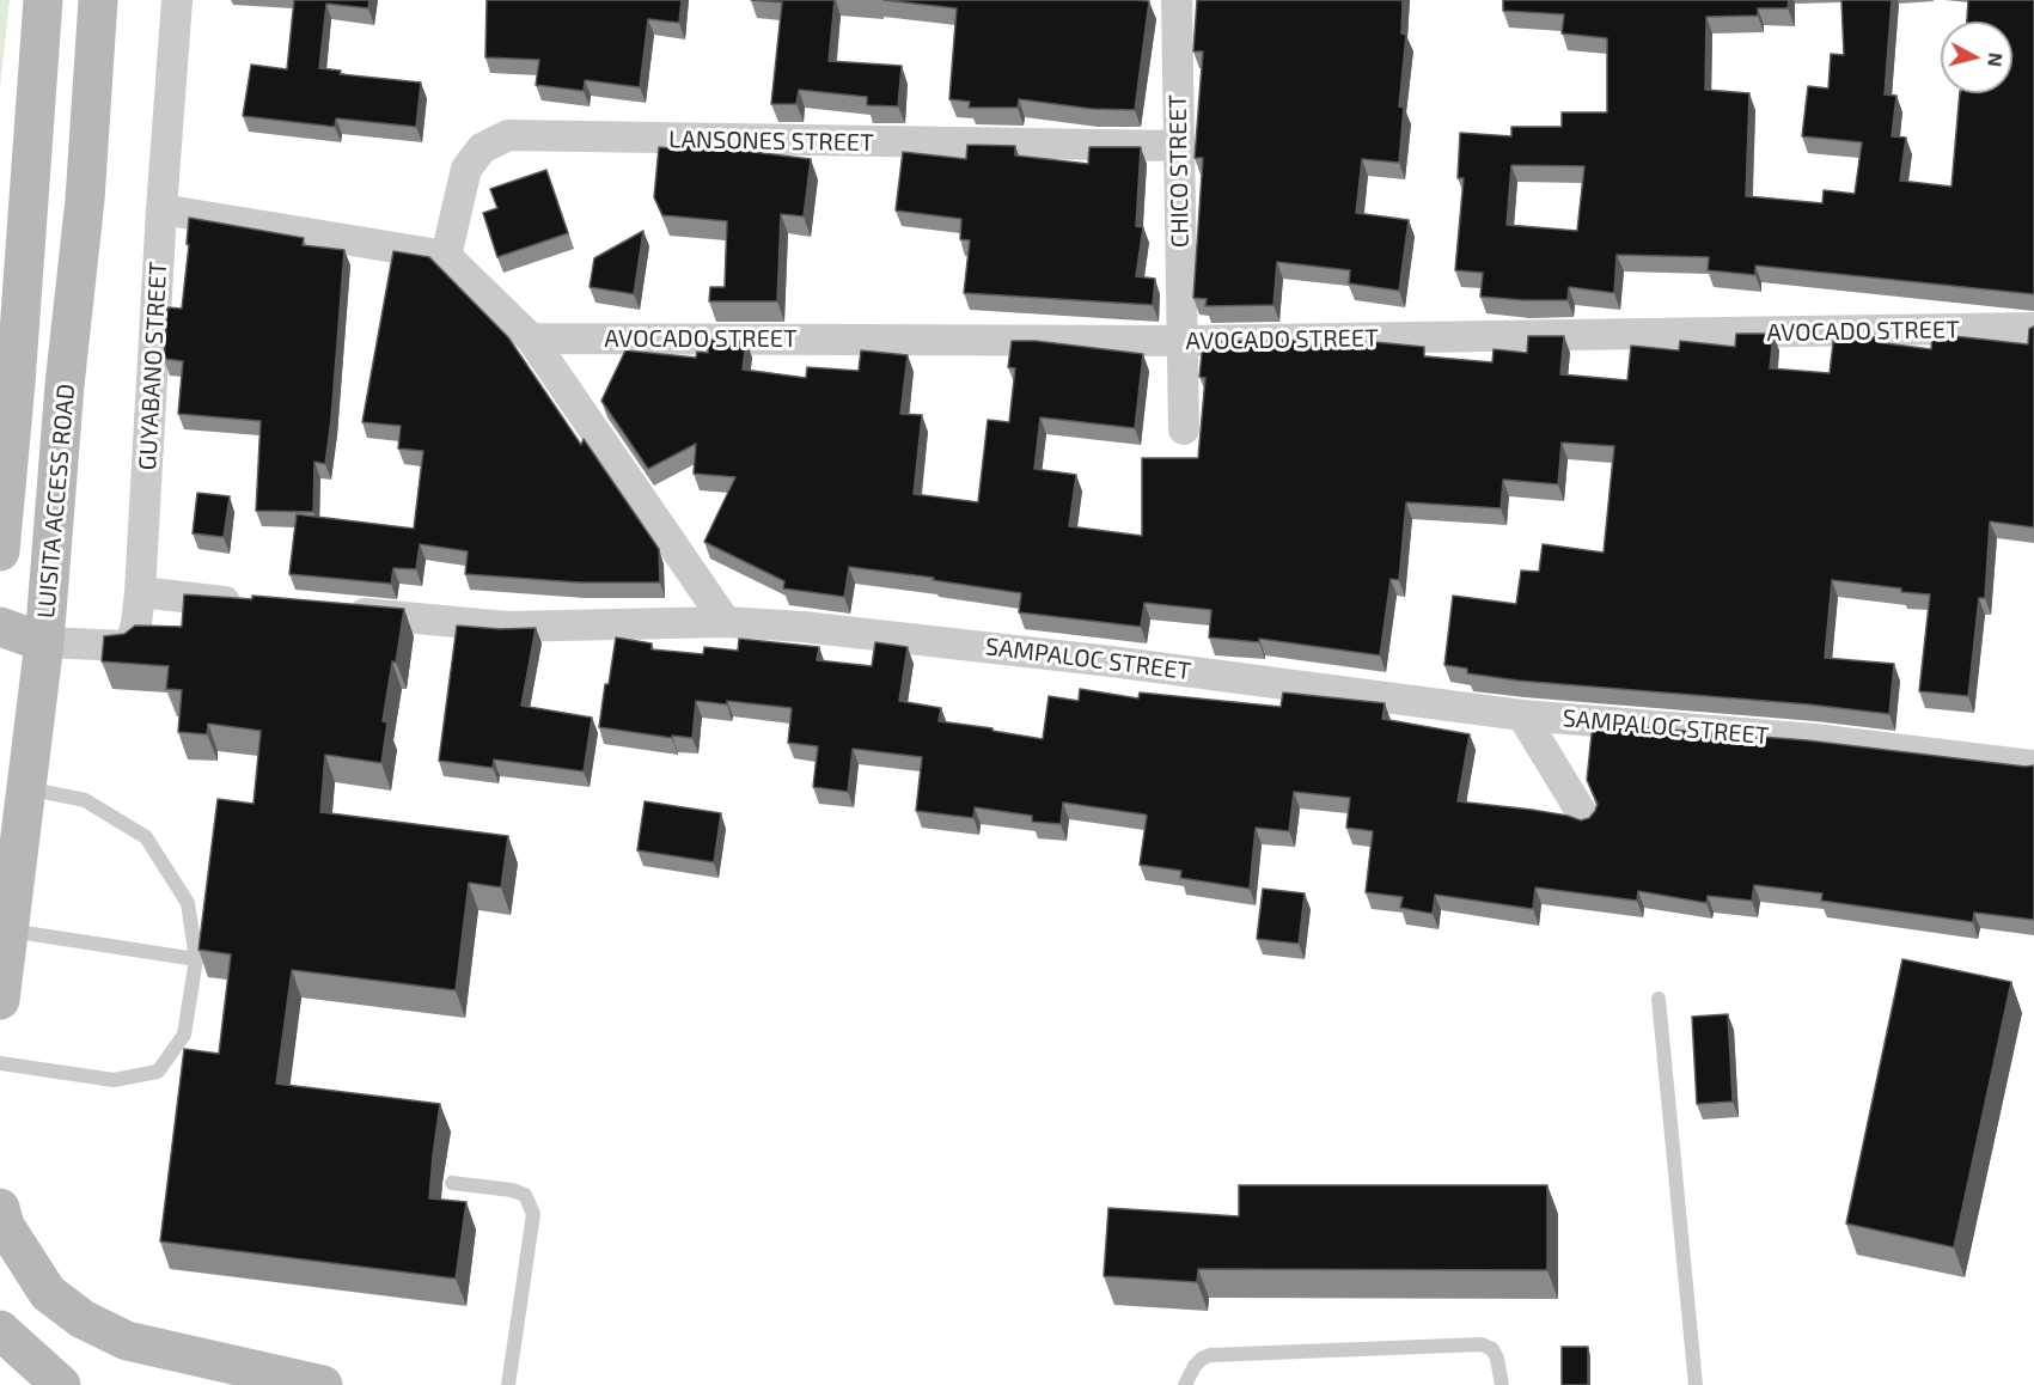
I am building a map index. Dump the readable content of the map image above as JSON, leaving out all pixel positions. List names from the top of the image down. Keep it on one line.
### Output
{"streets":{"main road":["LUISITA ACCESS ROAD"],"street":["LANSONES STREET","CHICO STREET","AVOCADO STREET","GUYABANO STREET","SAMPALOC STREET"]},"crossings":[["LANSONES STREET","CHICO STREET"],["CHICO STREET","AVOCADO STREET"],["GUYABANO STREET","LUISITA ACCESS ROAD"]],"north":"right"}
